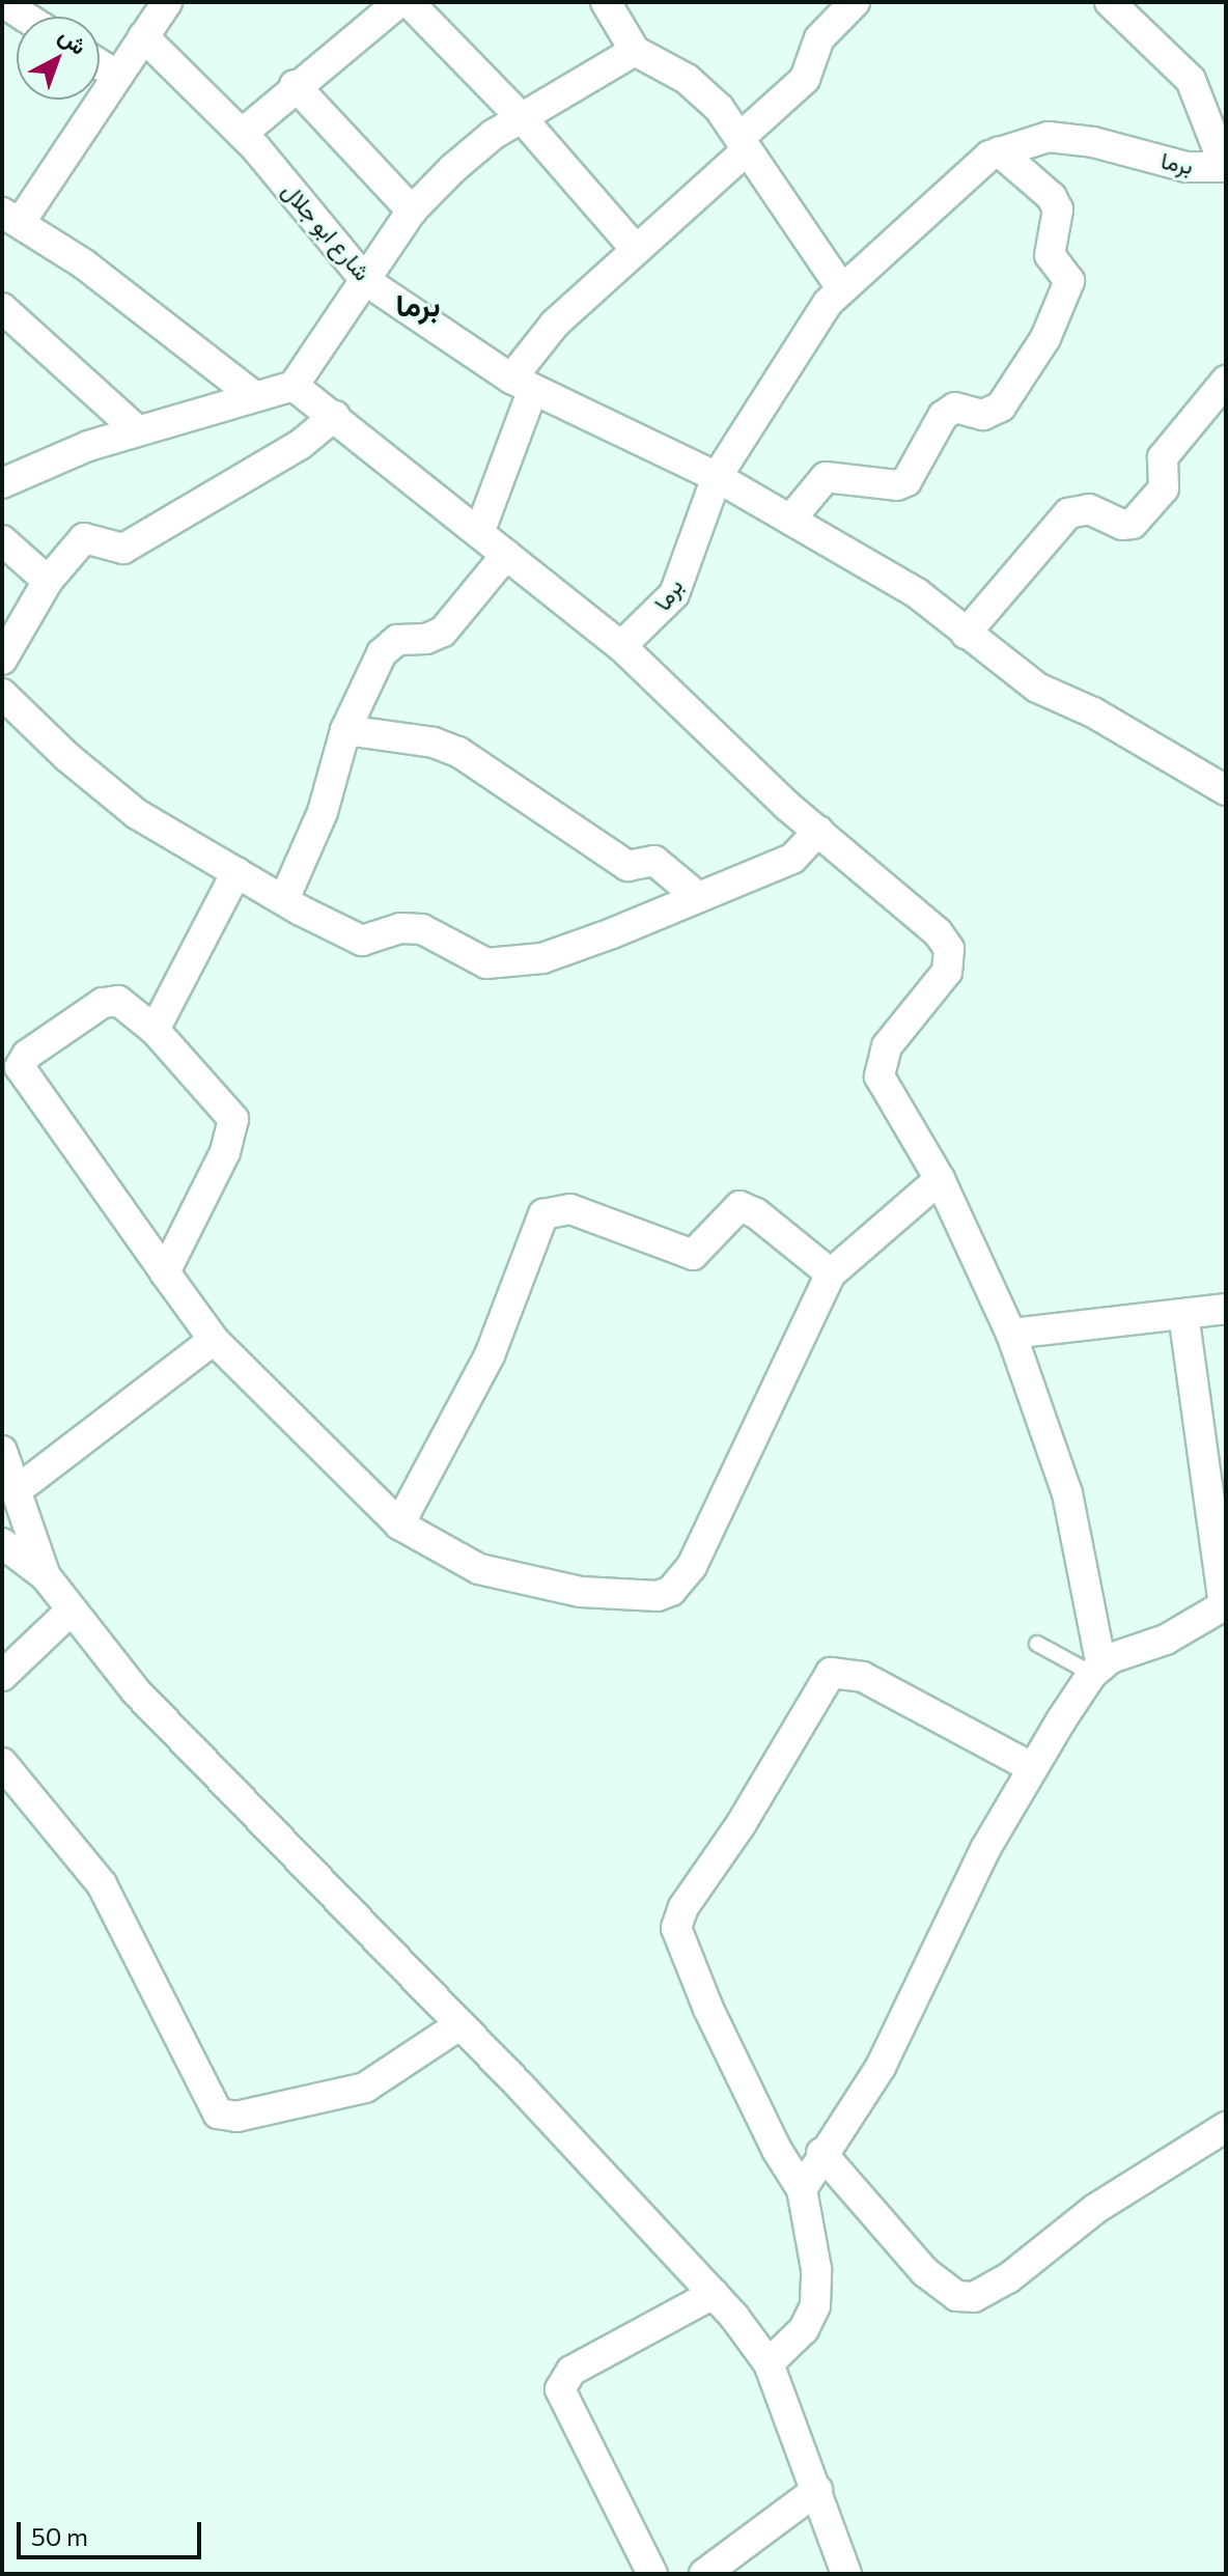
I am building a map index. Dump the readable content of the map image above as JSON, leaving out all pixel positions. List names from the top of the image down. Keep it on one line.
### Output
{"streets":{"street":["برما","شارع ابو جلال"]},"crossings":[["برما","شارع ابو جلال"]],"districts":["برما"],"scale_bar":"50 m","north":"top right"}
